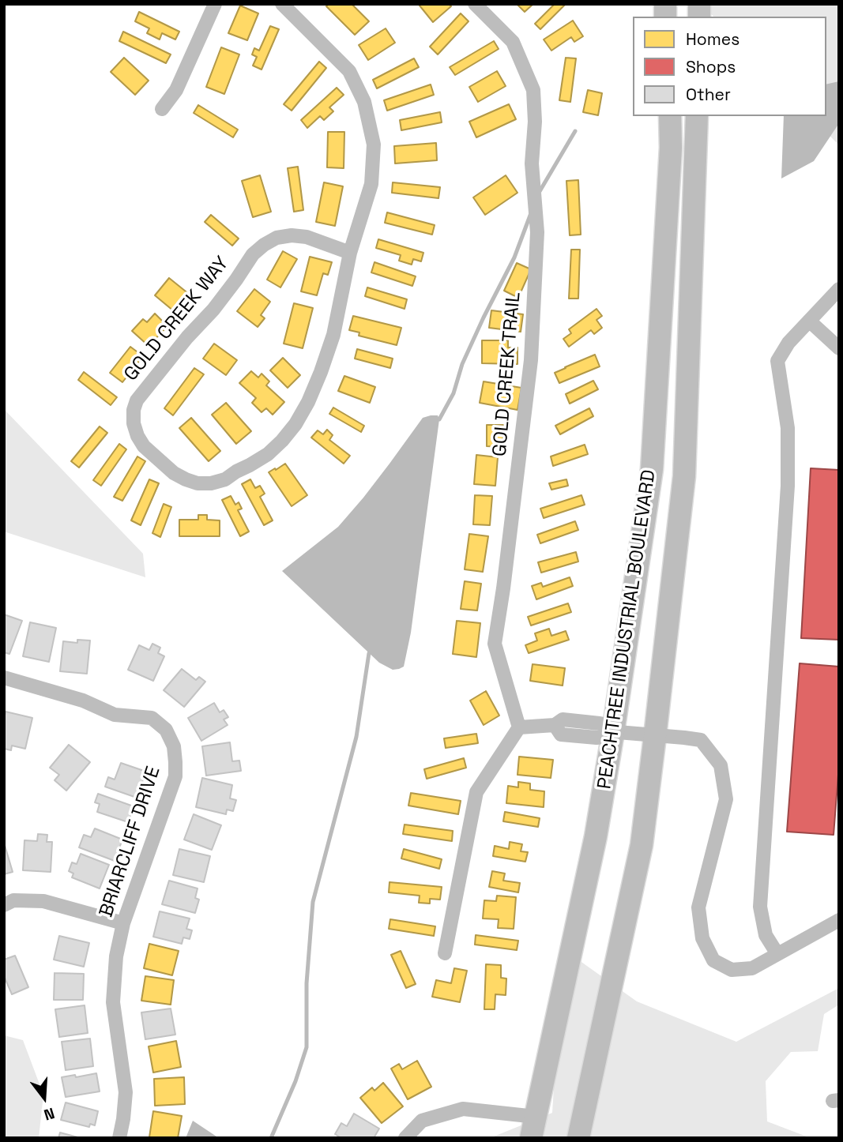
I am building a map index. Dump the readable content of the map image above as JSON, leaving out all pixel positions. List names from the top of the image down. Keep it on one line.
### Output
{"streets":{"main road":["PEACHTREE INDUSTRIAL BOULEVARD"],"street":["GOLD CREEK WAY","GOLD CREEK TRAIL","BRIARCLIFF DRIVE"]},"legend":["Homes","Shops","Other"],"north":"bottom"}
